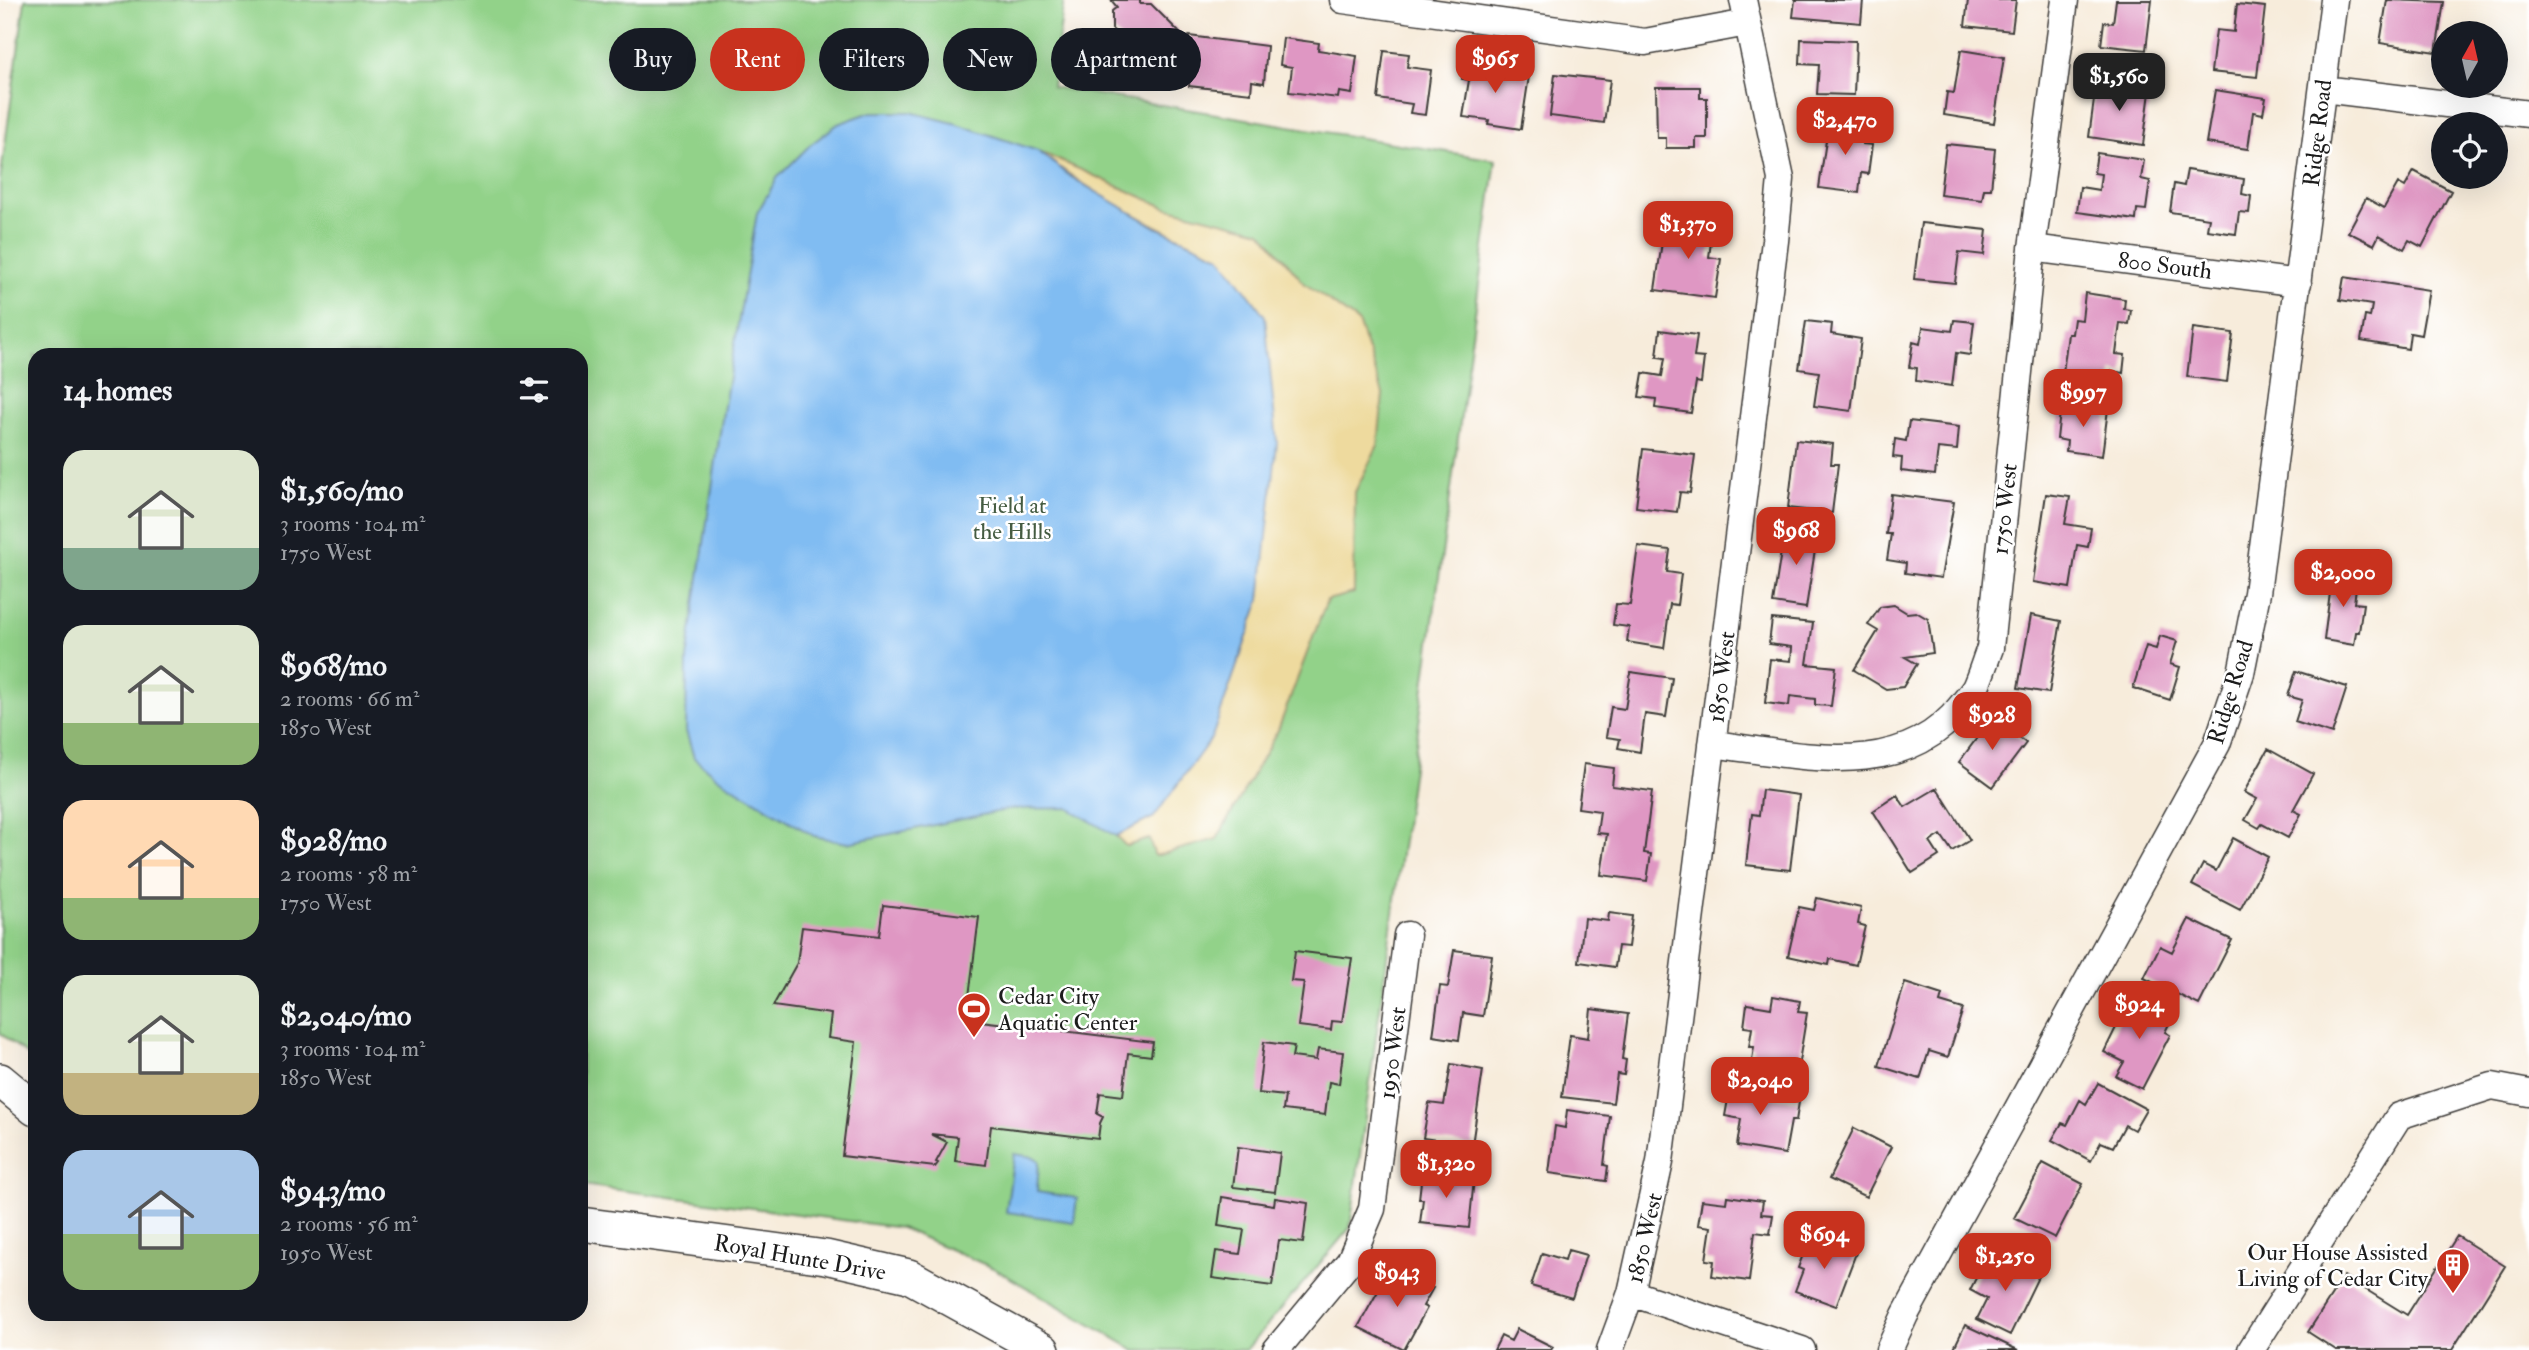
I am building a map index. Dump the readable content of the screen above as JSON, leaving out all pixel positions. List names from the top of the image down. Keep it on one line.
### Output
{"streets":{"main road":["Royal Hunte Drive"],"street":["Ridge Road","800 South","1750 West","1850 West","1950 West"]},"crossings":[["Ridge Road","800 South"],["800 South","1750 West"],["1750 West","1850 West"]],"parks":["Field at the Hills"],"places":{"sports":["Cedar City Aquatic Center"],"building":["Our House Assisted Living of Cedar City"]},"north":"top","page":{"chip":["Buy","Rent","Filters","New","Apartment"],"price":["$965","$1,560","$2,470","$1,370","$997","$968","$2,000","$928","$924","$2,040","$1,320","$694","$1,250","$943"],"heading":"14 homes","list":[{"name":"$1,560/mo","note":"3 rooms · 104 m² · 1750 West"},{"name":"$968/mo","note":"2 rooms · 66 m² · 1850 West"},{"name":"$928/mo","note":"2 rooms · 58 m² · 1750 West"},{"name":"$2,040/mo","note":"3 rooms · 104 m² · 1850 West"},{"name":"$943/mo","note":"2 rooms · 56 m² · 1950 West"}]}}
